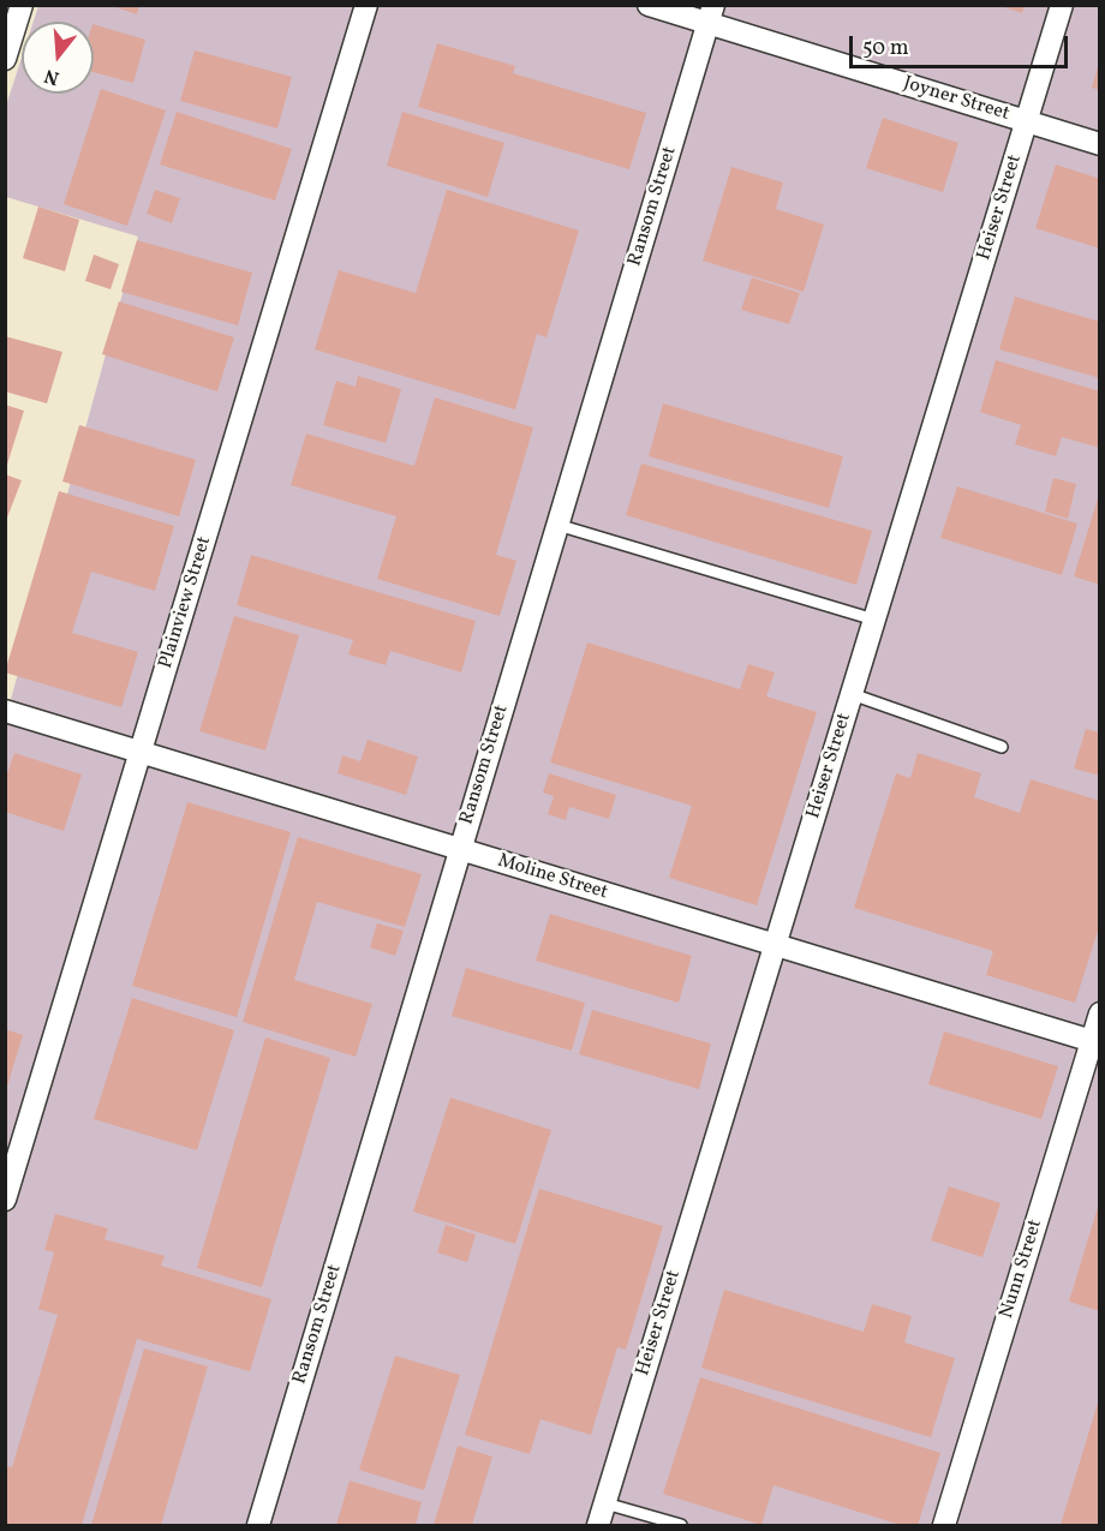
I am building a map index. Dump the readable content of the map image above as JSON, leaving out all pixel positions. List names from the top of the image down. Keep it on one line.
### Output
{"streets":{"street":["Joyner Street","Ransom Street","Heiser Street","Plainview Street","Moline Street","Nunn Street"]},"crossings":[["Joyner Street","Ransom Street"],["Joyner Street","Heiser Street"],["Ransom Street","Moline Street"],["Heiser Street","Moline Street"],["Plainview Street","Moline Street"],["Moline Street","Nunn Street"]],"scale_bar":"50 m","north":"bottom"}
